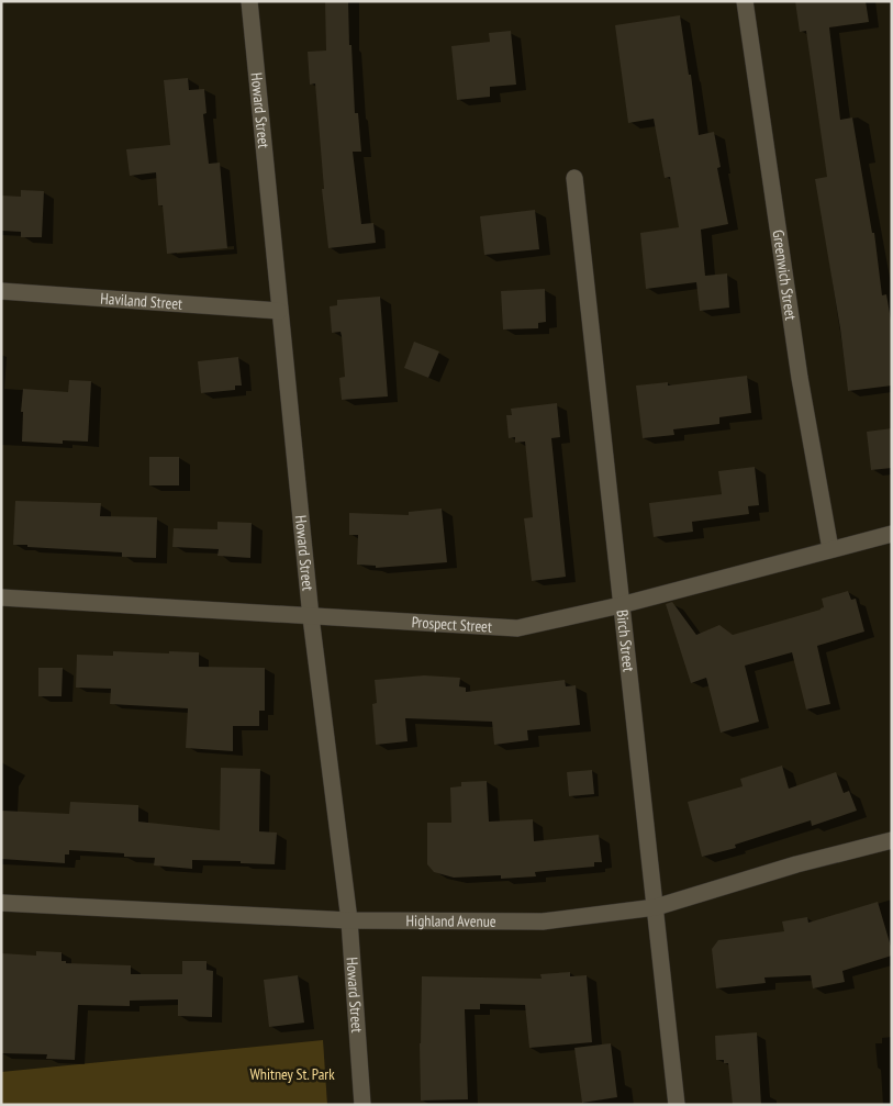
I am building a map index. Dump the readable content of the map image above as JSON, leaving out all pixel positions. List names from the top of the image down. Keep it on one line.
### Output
{"streets":{"street":["Howard Street","Greenwich Street","Haviland Street","Prospect Street","Birch Street","Highland Avenue"]},"crossings":[["Howard Street","Haviland Street"],["Howard Street","Prospect Street"],["Howard Street","Highland Avenue"],["Greenwich Street","Prospect Street"],["Prospect Street","Birch Street"],["Birch Street","Highland Avenue"]],"parks":["Whitney St. Park"]}
